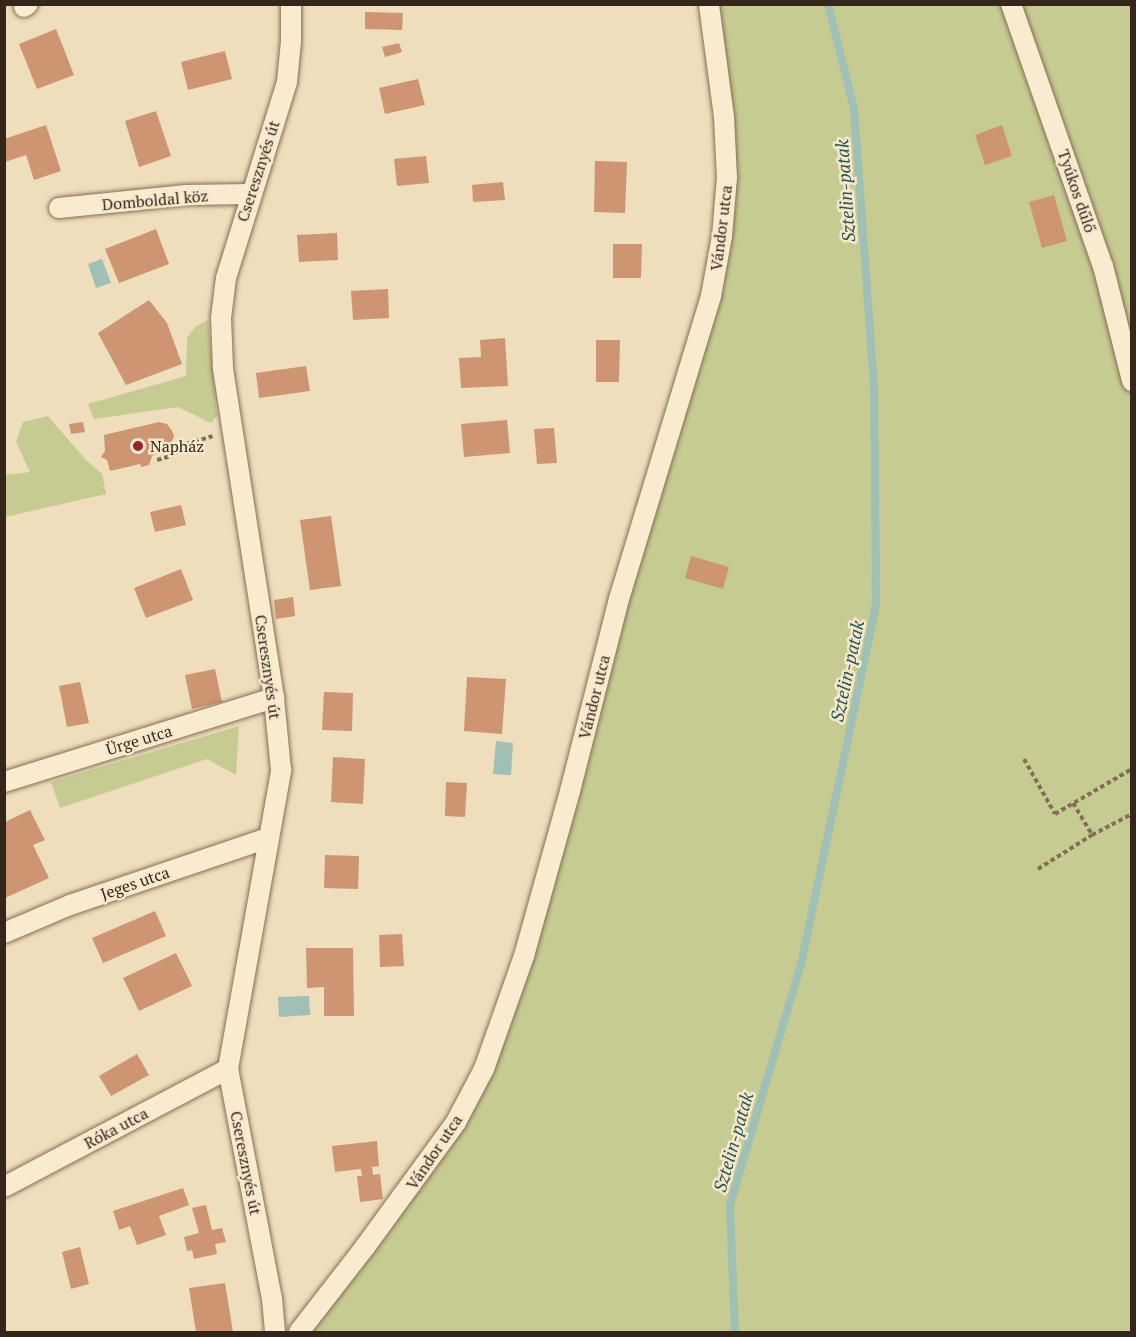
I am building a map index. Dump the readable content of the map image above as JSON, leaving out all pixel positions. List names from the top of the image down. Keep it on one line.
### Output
{"streets":{"street":["Cseresznyés út","Tyúkos dűlő","Domboldal köz","Vándor utca","Ürge utca","Jeges utca","Róka utca"]},"crossings":[["Cseresznyés út","Domboldal köz"],["Cseresznyés út","Ürge utca"],["Cseresznyés út","Jeges utca"],["Cseresznyés út","Róka utca"]],"water":["Sztelin-patak"],"places":["Napház"]}
